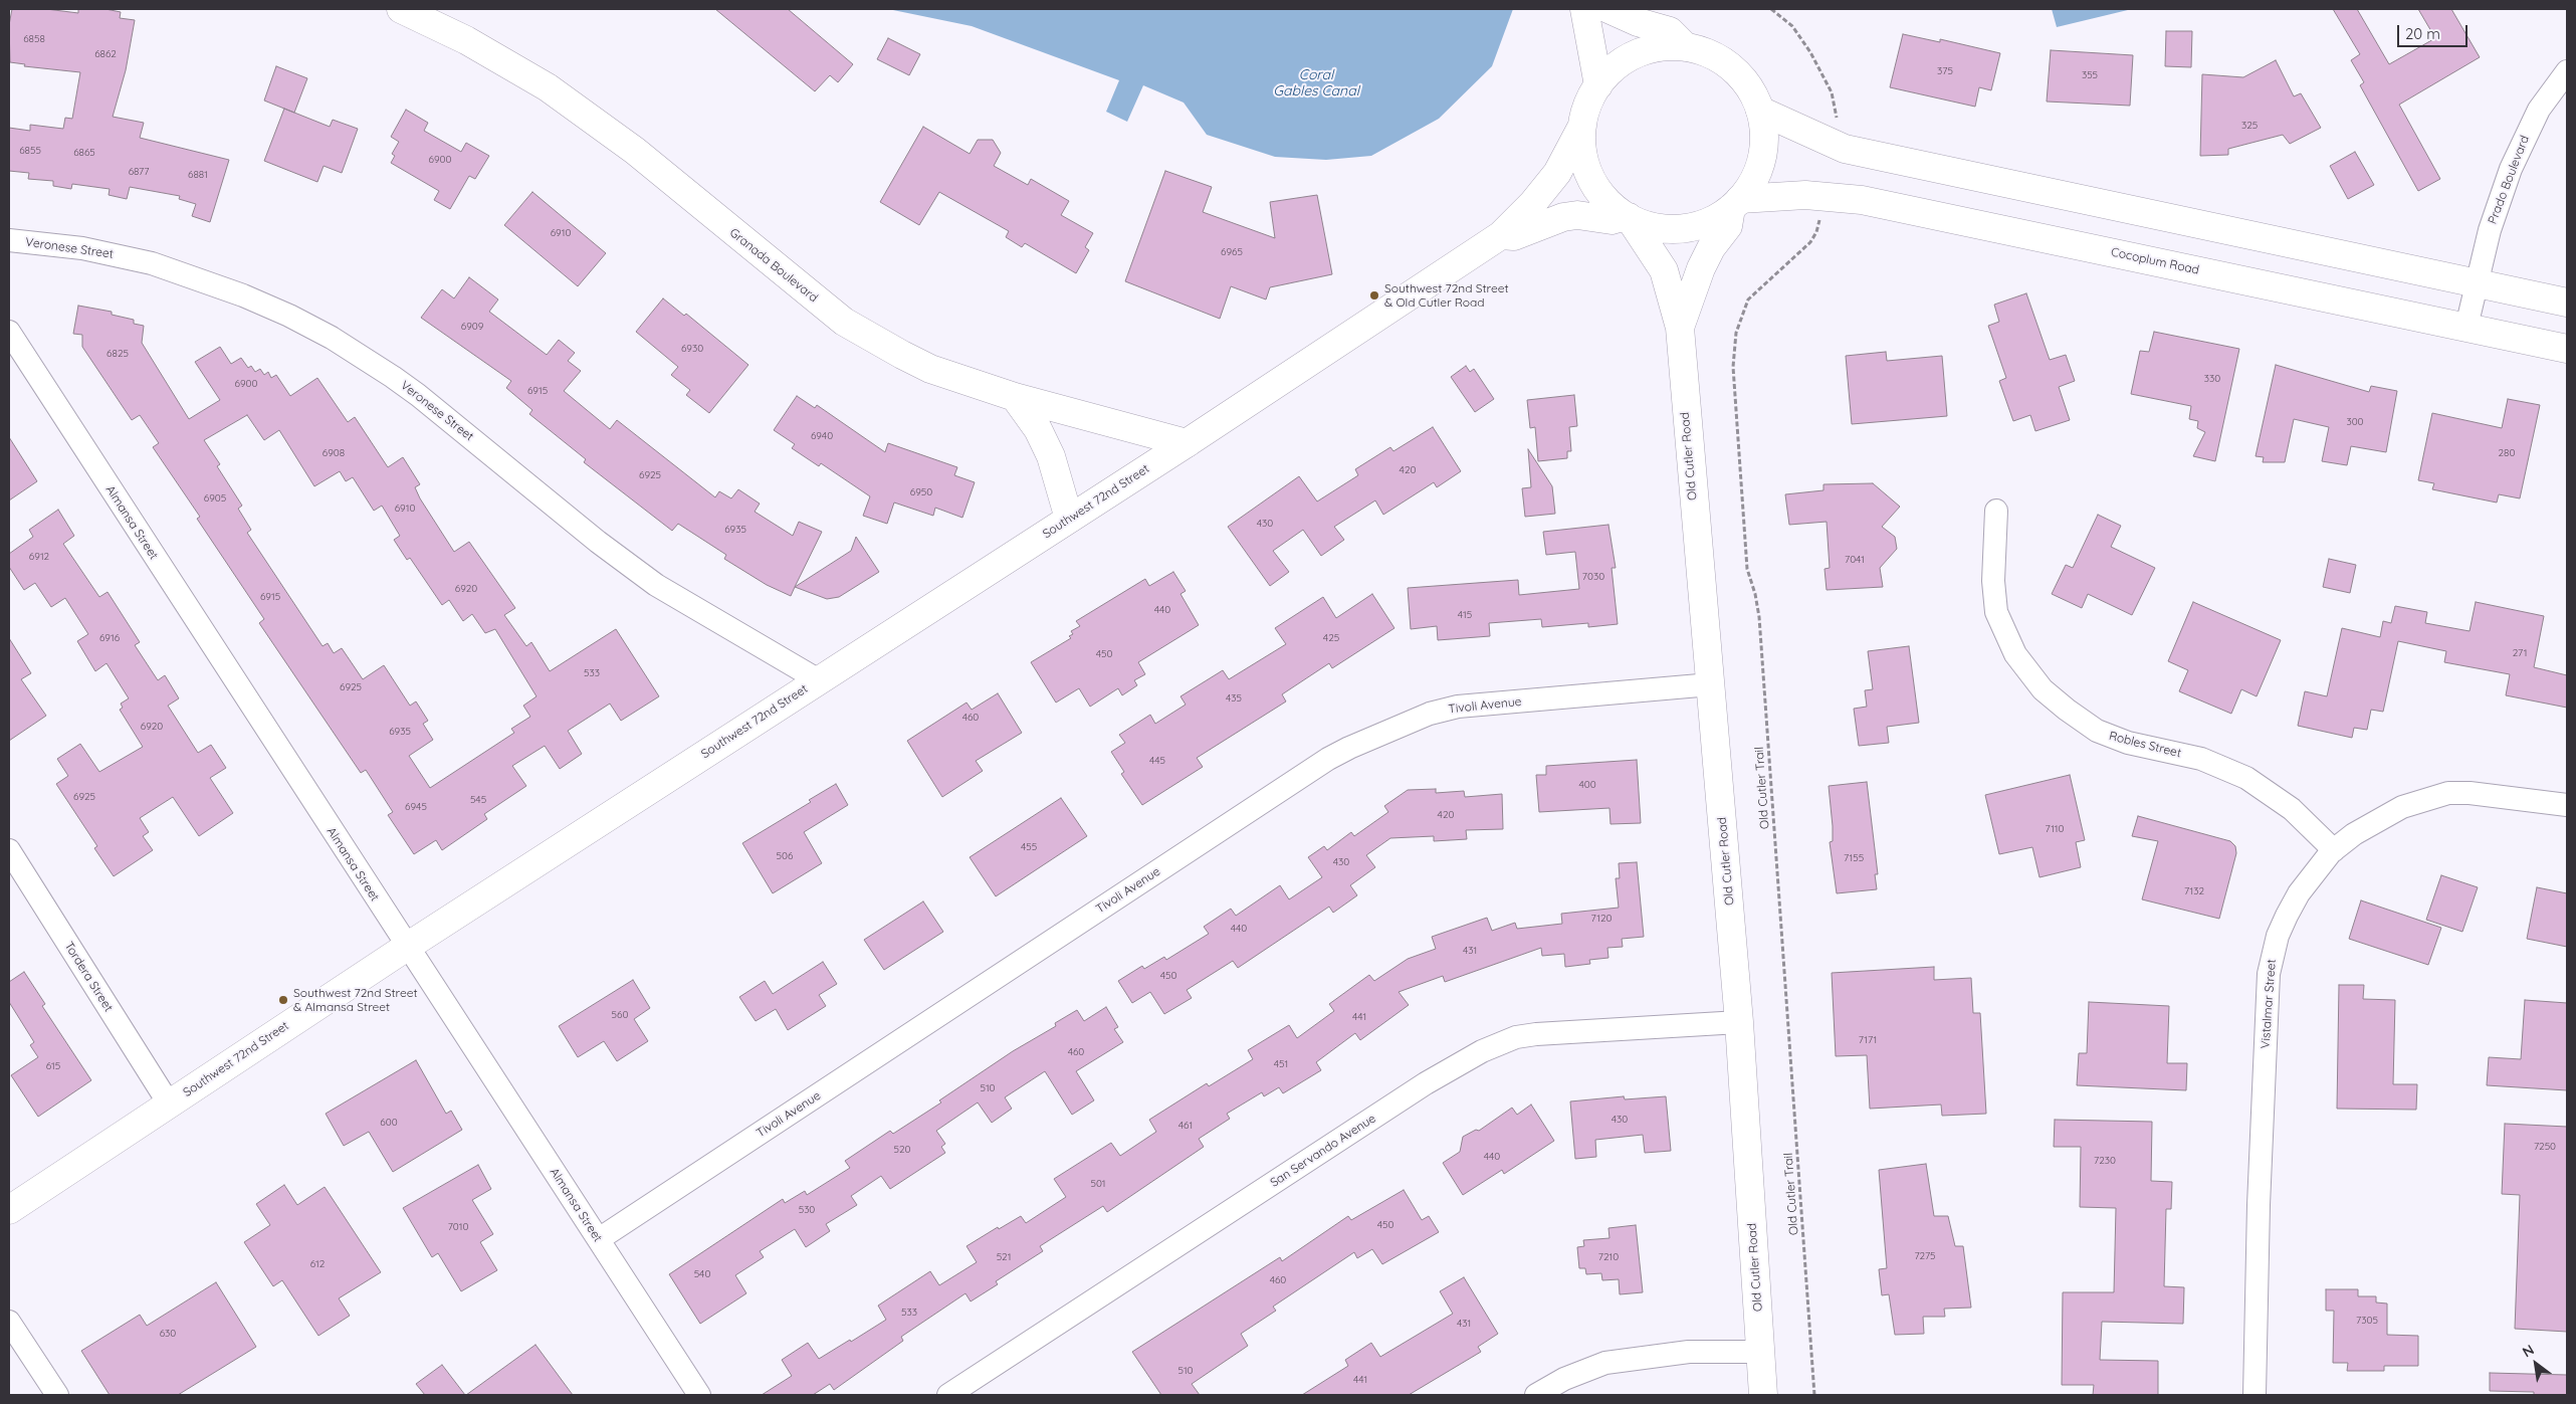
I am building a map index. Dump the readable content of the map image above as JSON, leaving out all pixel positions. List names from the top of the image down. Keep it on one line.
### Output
{"streets":{"main road":["Cocoplum Road","Granada Boulevard","Old Cutler Road","Southwest 72nd Street"],"street":["Prado Boulevard","Veronese Street","Almansa Street","Tivoli Avenue","Robles Street","Tordera Street","Vistalmar Street","San Servando Avenue"],"path":["Old Cutler Trail"]},"crossings":[["Prado Boulevard","Cocoplum Road"],["Veronese Street","Southwest 72nd Street"],["Cocoplum Road","Old Cutler Road"],["Granada Boulevard","Southwest 72nd Street"],["Old Cutler Road","Southwest 72nd Street"],["Old Cutler Road","Tivoli Avenue"],["Old Cutler Road","San Servando Avenue"],["Southwest 72nd Street","Almansa Street"],["Southwest 72nd Street","Tordera Street"],["Almansa Street","Tivoli Avenue"],["Robles Street","Vistalmar Street"]],"water":["Coral Gables Canal"],"places":["Southwest 72nd Street & Old Cutler Road","Southwest 72nd Street & Almansa Street"],"house_numbers":["6858","6862","375","355","325","6855","6865","6900","6877","6881","6910","6965","6909","6930","6825","330","6900","6915","300","6940","6908","280","420","6925","6950","6905","6910","430","6935","6912","7041","7030","6920","6915","440","415","6916","425","271","450","533","6925","435","460","6920","6935","445","400","6925","545","6945","420","7110","455","506","7155","430","7132","7120","440","431","450","560","441","7171","460","451","615","510","430","600","461","7250","520","440","7230","501","530","450","7010","7275","521","7210","612","540","460","533","7305","431","630","510","441"],"scale_bar":"20 m","north":"top left"}
